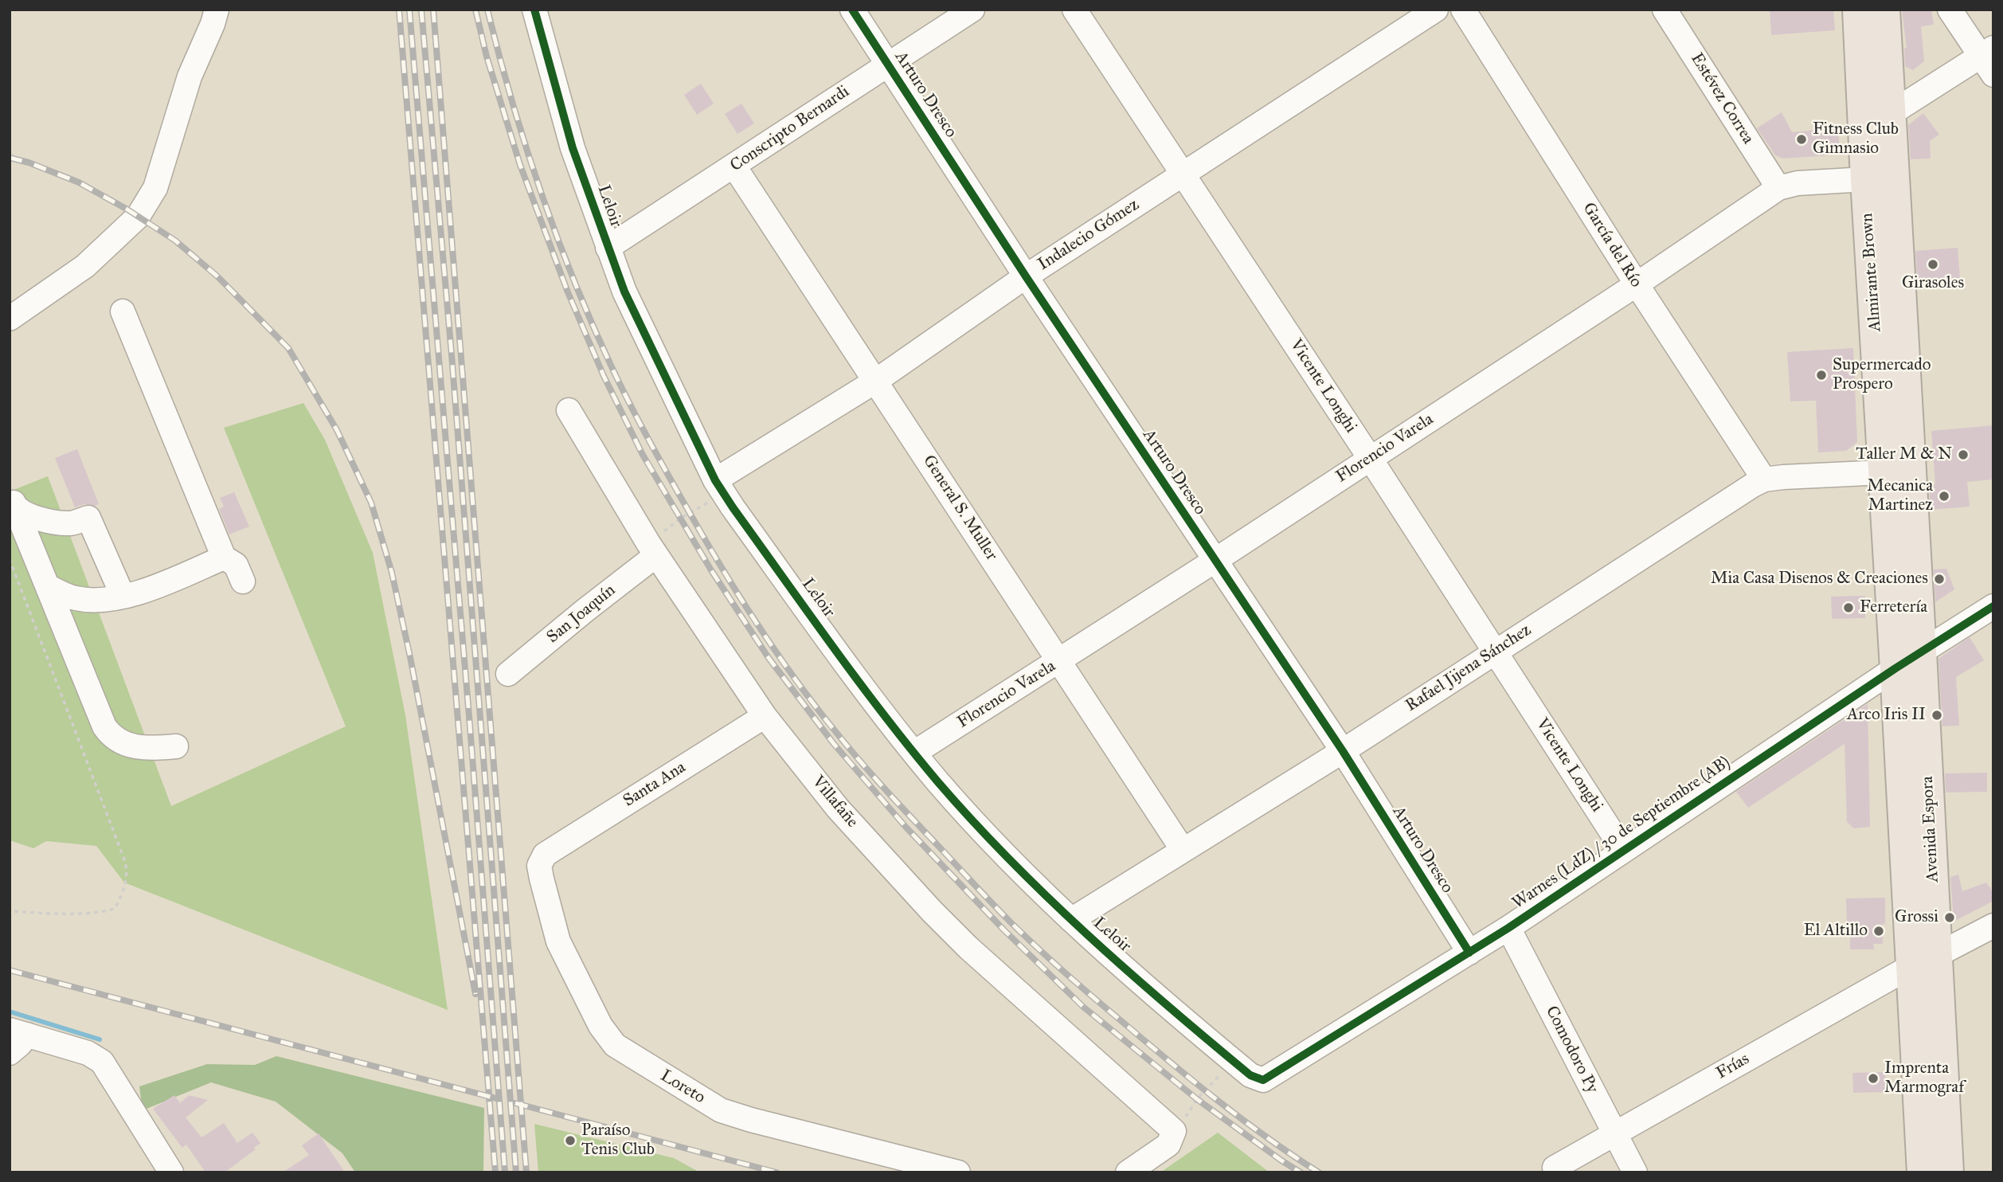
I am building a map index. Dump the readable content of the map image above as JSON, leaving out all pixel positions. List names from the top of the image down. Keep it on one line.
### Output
{"streets":{"main road":["Almirante Brown","Avenida Espora"],"street":["Arturo Dresco","Estévez Correa","Conscripto Bernardi","Leloir","Indalecio Gómez","García del Río","Vicente Longhi","Florencio Varela","General S. Muller","San Joaquín","Rafael Jijena Sánchez","Santa Ana","Villafañe","Warnes (LdZ) / 30 de Septiembre (AB)","Comodoro Py","Frías","Loreto"]},"crossings":[["Arturo Dresco","Conscripto Bernardi"],["Arturo Dresco","Indalecio Gómez"],["Arturo Dresco","Florencio Varela"],["Arturo Dresco","Rafael Jijena Sánchez"],["Arturo Dresco","Warnes (LdZ) / 30 de Septiembre (AB)"],["Estévez Correa","Florencio Varela"],["Conscripto Bernardi","Leloir"],["Conscripto Bernardi","General S. Muller"],["Leloir","Indalecio Gómez"],["Leloir","Florencio Varela"],["Leloir","Rafael Jijena Sánchez"],["Leloir","Warnes (LdZ) / 30 de Septiembre (AB)"],["Indalecio Gómez","Vicente Longhi"],["Indalecio Gómez","General S. Muller"],["García del Río","Florencio Varela"],["García del Río","Rafael Jijena Sánchez"],["Almirante Brown","Florencio Varela"],["Almirante Brown","Rafael Jijena Sánchez"],["Almirante Brown","Avenida Espora"],["Almirante Brown","Warnes (LdZ) / 30 de Septiembre (AB)"],["Vicente Longhi","Florencio Varela"],["Vicente Longhi","Rafael Jijena Sánchez"],["Vicente Longhi","Warnes (LdZ) / 30 de Septiembre (AB)"],["Florencio Varela","General S. Muller"],["General S. Muller","Rafael Jijena Sánchez"],["San Joaquín","Villafañe"],["Santa Ana","Villafañe"],["Santa Ana","Loreto"],["Avenida Espora","Warnes (LdZ) / 30 de Septiembre (AB)"],["Avenida Espora","Frías"],["Warnes (LdZ) / 30 de Septiembre (AB)","Comodoro Py"],["Comodoro Py","Frías"]],"places":["Fitness Club Gimnasio","Girasoles","Supermercado Prospero","Taller M & N","Mecanica Martinez","Mia Casa Disenos & Creaciones","Ferretería","Arco Iris II","Grossi","El Altillo","Imprenta Marmograf","Paraíso Tenis Club"]}
